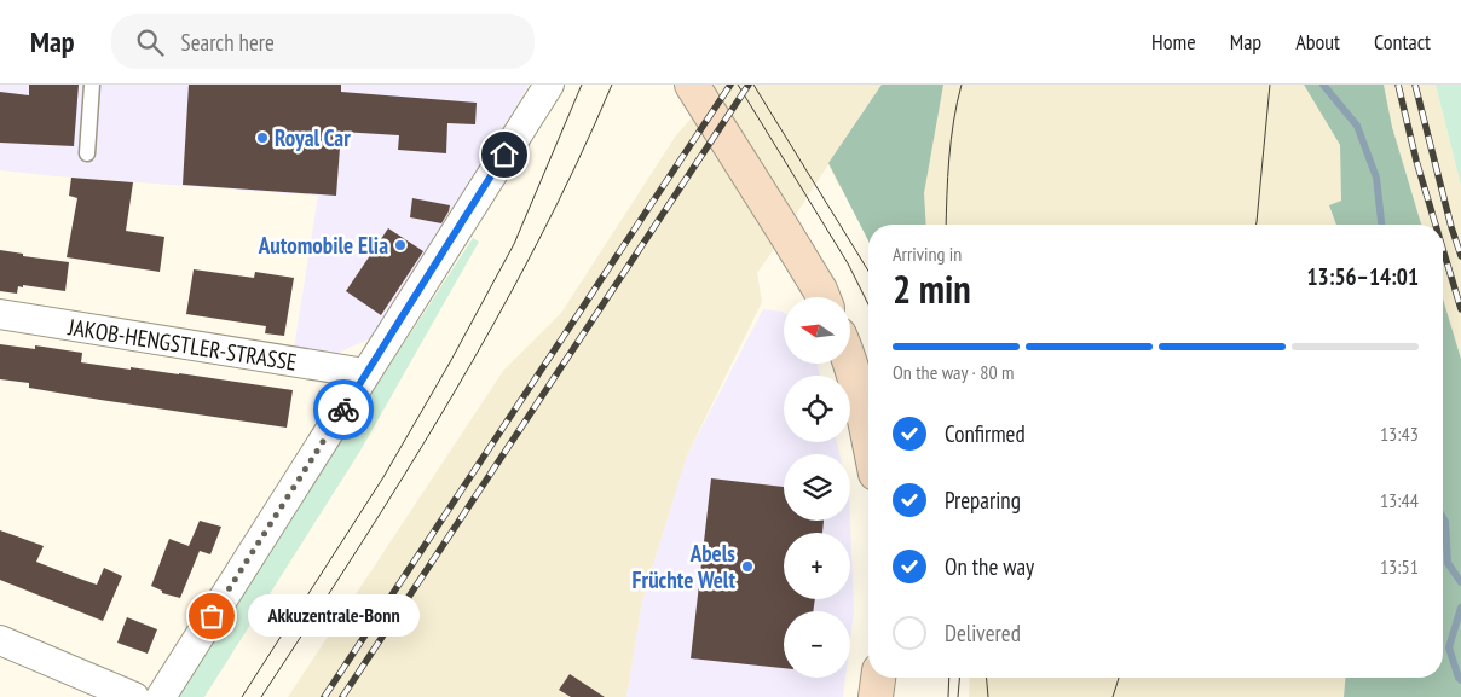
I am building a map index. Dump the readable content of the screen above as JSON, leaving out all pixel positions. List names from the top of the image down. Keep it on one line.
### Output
{"streets":{"street":["JAKOB-HENGSTLER-STRASSE"]},"places":["Royal Car","Automobile Elia","Abels Früchte Welt","Akkuzentrale-Bonn"],"north":"left","page":{"header":"Map","search":"Search here","nav":["Home","Map","About","Contact"],"heading":["2 min","Arriving in","13:56–14:01"],"map_buttons":["+","−"],"bar":"On the way · 80 m","list":[["Confirmed","13:43"],["Preparing","13:44"],["On the way","13:51"],"Delivered"],"bubble":"Akkuzentrale-Bonn"}}
